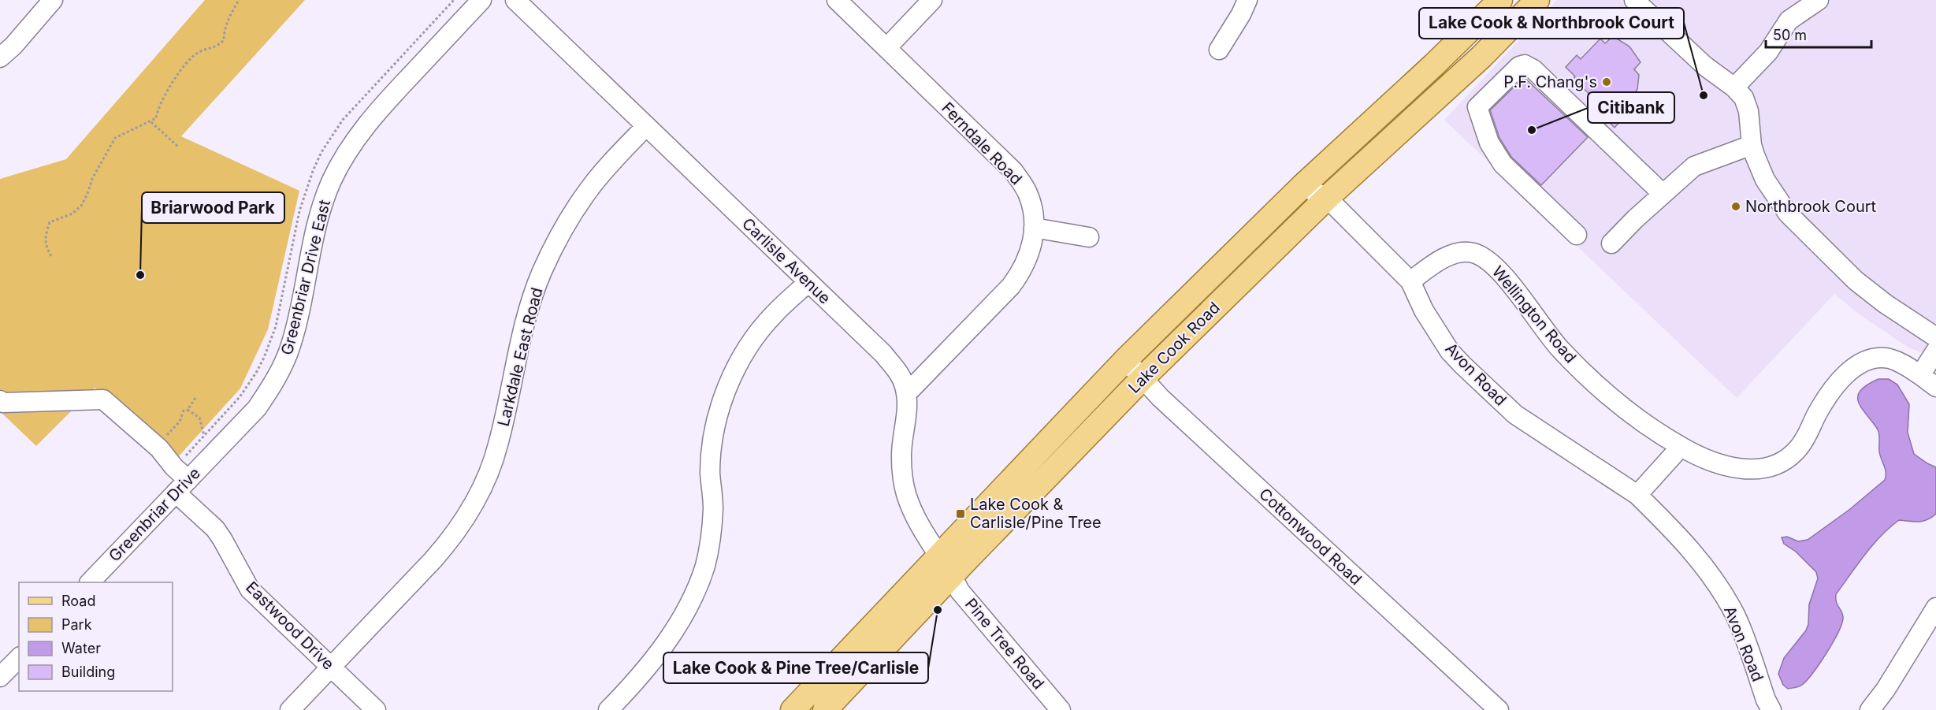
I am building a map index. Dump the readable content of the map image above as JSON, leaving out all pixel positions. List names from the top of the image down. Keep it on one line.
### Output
{"streets":{"main road":["Lake Cook Road"],"street":["Ferndale Road","Carlisle Avenue","Greenbriar Drive East","Wellington Road","Larkdale East Road","Avon Road","Greenbriar Drive","Cottonwood Road","Eastwood Drive","Pine Tree Road"]},"crossings":[["Ferndale Road","Carlisle Avenue"],["Carlisle Avenue","Lake Cook Road"],["Carlisle Avenue","Larkdale East Road"],["Carlisle Avenue","Pine Tree Road"],["Greenbriar Drive East","Greenbriar Drive"],["Wellington Road","Avon Road"],["Lake Cook Road","Avon Road"],["Lake Cook Road","Cottonwood Road"],["Lake Cook Road","Pine Tree Road"],["Larkdale East Road","Eastwood Drive"],["Greenbriar Drive","Eastwood Drive"]],"places":{"other":["P.F. Chang's","Lake Cook & Northbrook Court","Citibank","Northbrook Court","Briarwood Park","Lake Cook & Pine Tree/Carlisle"],"transit":["Lake Cook & Carlisle/Pine Tree"]},"legend":["Road","Park","Water","Building"],"scale_bar":"50 m"}
